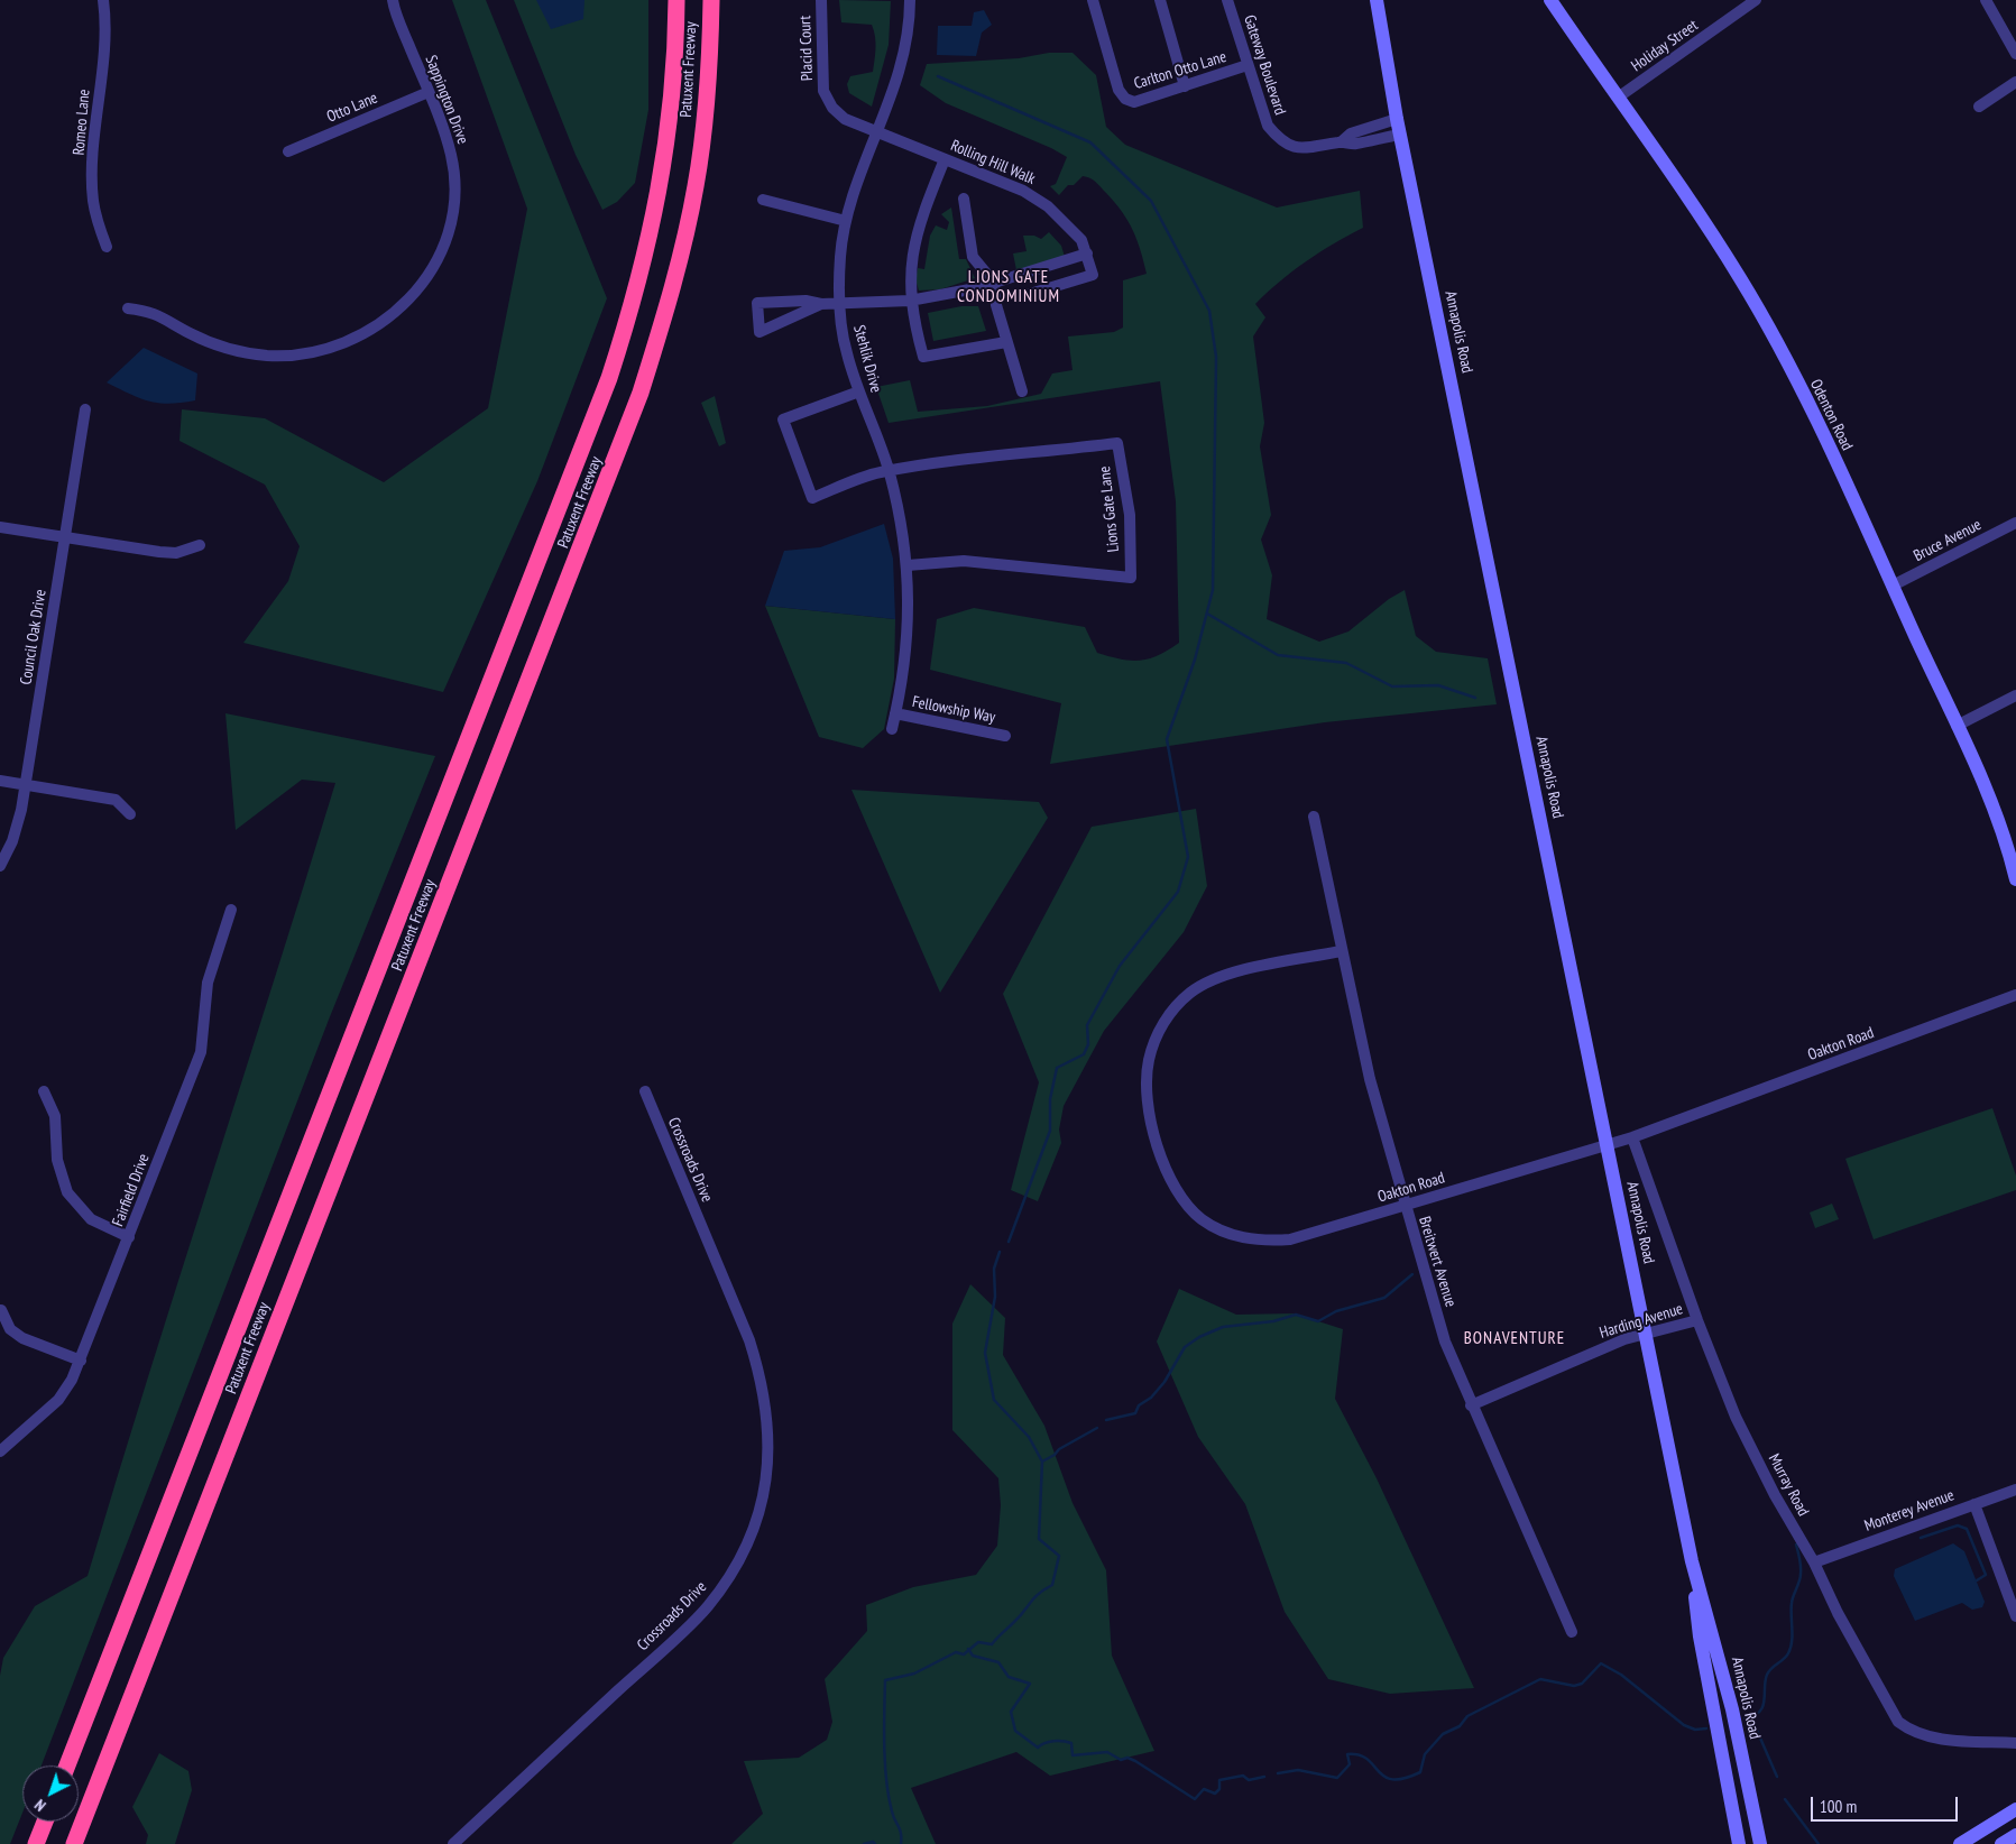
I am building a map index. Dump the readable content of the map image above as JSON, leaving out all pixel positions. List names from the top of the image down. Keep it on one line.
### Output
{"streets":{"highway":["Patuxent Freeway"],"main road":["Annapolis Road","Odenton Road"],"street":["Holiday Street","Placid Court","Gateway Boulevard","Carlton Otto Lane","Sappington Drive","Otto Lane","Romeo Lane","Rolling Hill Walk","Stehlik Drive","Lions Gate Lane","Bruce Avenue","Council Oak Drive","Fellowship Way","Oakton Road","Crossroads Drive","Fairfield Drive","Breitwert Avenue","Harding Avenue","Murray Road","Monterey Avenue"]},"crossings":[["Holiday Street","Odenton Road"],["Placid Court","Rolling Hill Walk"],["Placid Court","Stehlik Drive"],["Gateway Boulevard","Carlton Otto Lane"],["Gateway Boulevard","Annapolis Road"],["Sappington Drive","Otto Lane"],["Rolling Hill Walk","Stehlik Drive"],["Annapolis Road","Oakton Road"],["Annapolis Road","Harding Avenue"],["Stehlik Drive","Lions Gate Lane"],["Stehlik Drive","Fellowship Way"],["Odenton Road","Bruce Avenue"],["Oakton Road","Breitwert Avenue"],["Oakton Road","Murray Road"],["Breitwert Avenue","Harding Avenue"],["Harding Avenue","Murray Road"],["Murray Road","Monterey Avenue"]],"districts":["LIONS GATE CONDOMINIUM","BONAVENTURE"],"scale_bar":"100 m","north":"bottom left"}
